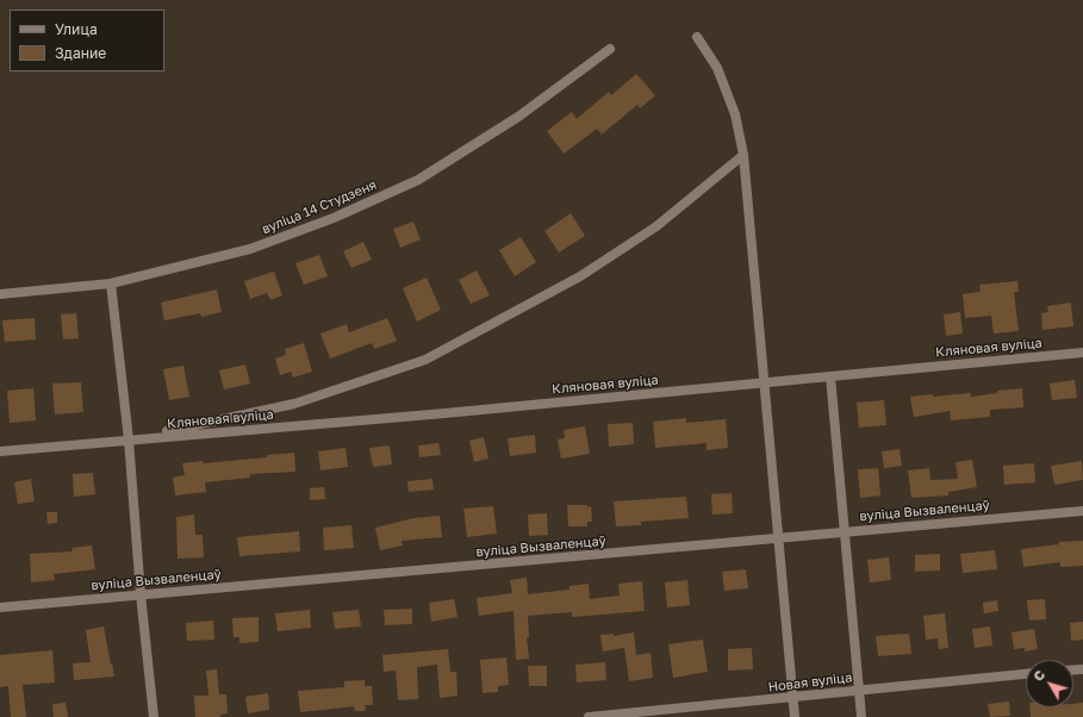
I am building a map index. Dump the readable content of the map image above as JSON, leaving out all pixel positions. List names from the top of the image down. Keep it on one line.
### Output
{"streets":{"street":["вуліца 14 Студзеня","Кляновая вуліца","вуліца Вызваленцаў","Новая вуліца"]},"legend":["Улица","Здание"],"north":"top left"}
